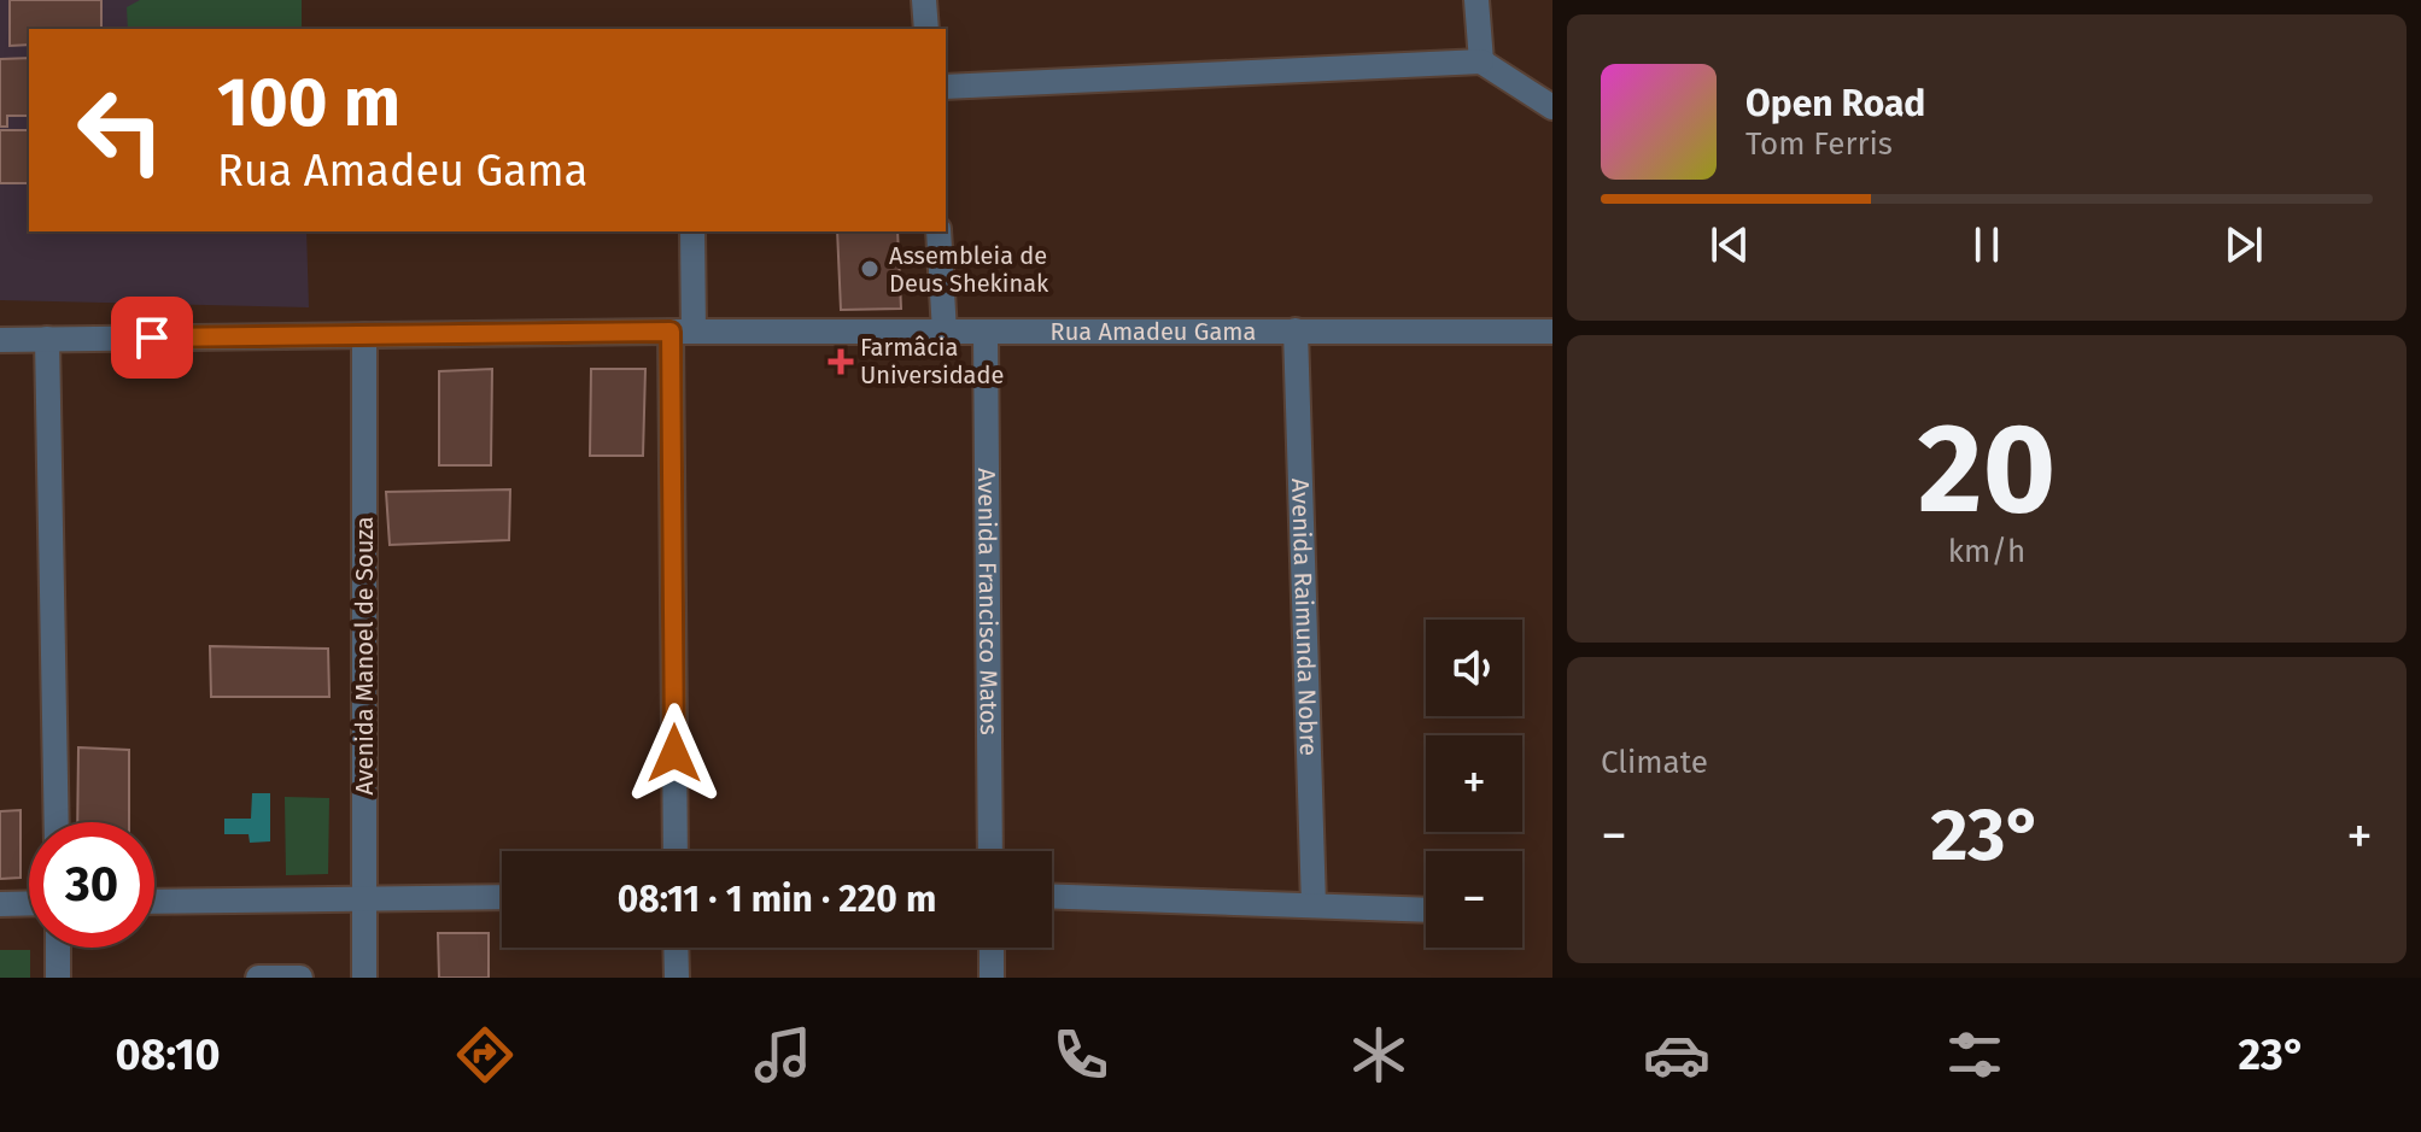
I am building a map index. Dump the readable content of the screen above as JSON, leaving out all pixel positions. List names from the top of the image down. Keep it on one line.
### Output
{"streets":{"street":["Rua Amadeu Gama","Avenida Francisco Matos","Avenida Raimunda Nobre","Avenida Manoel de Souza"]},"crossings":[["Rua Amadeu Gama","Avenida Francisco Matos"],["Rua Amadeu Gama","Avenida Raimunda Nobre"],["Rua Amadeu Gama","Avenida Manoel de Souza"]],"places":{"other":["Assembleia de Deus Shekinak"],"health":["Farmâcia Universidade"]},"page":{"turn":["100 m","Rua Amadeu Gama"],"song":["Open Road","Tom Ferris"],"tile":[["20","km/h"],"Climate"],"map_buttons":["+","−"],"heat":["−","23°","+"],"limit":"30","trip":"08:11 · 1 min · 220 m","tabs":["08:10","23°"]}}
